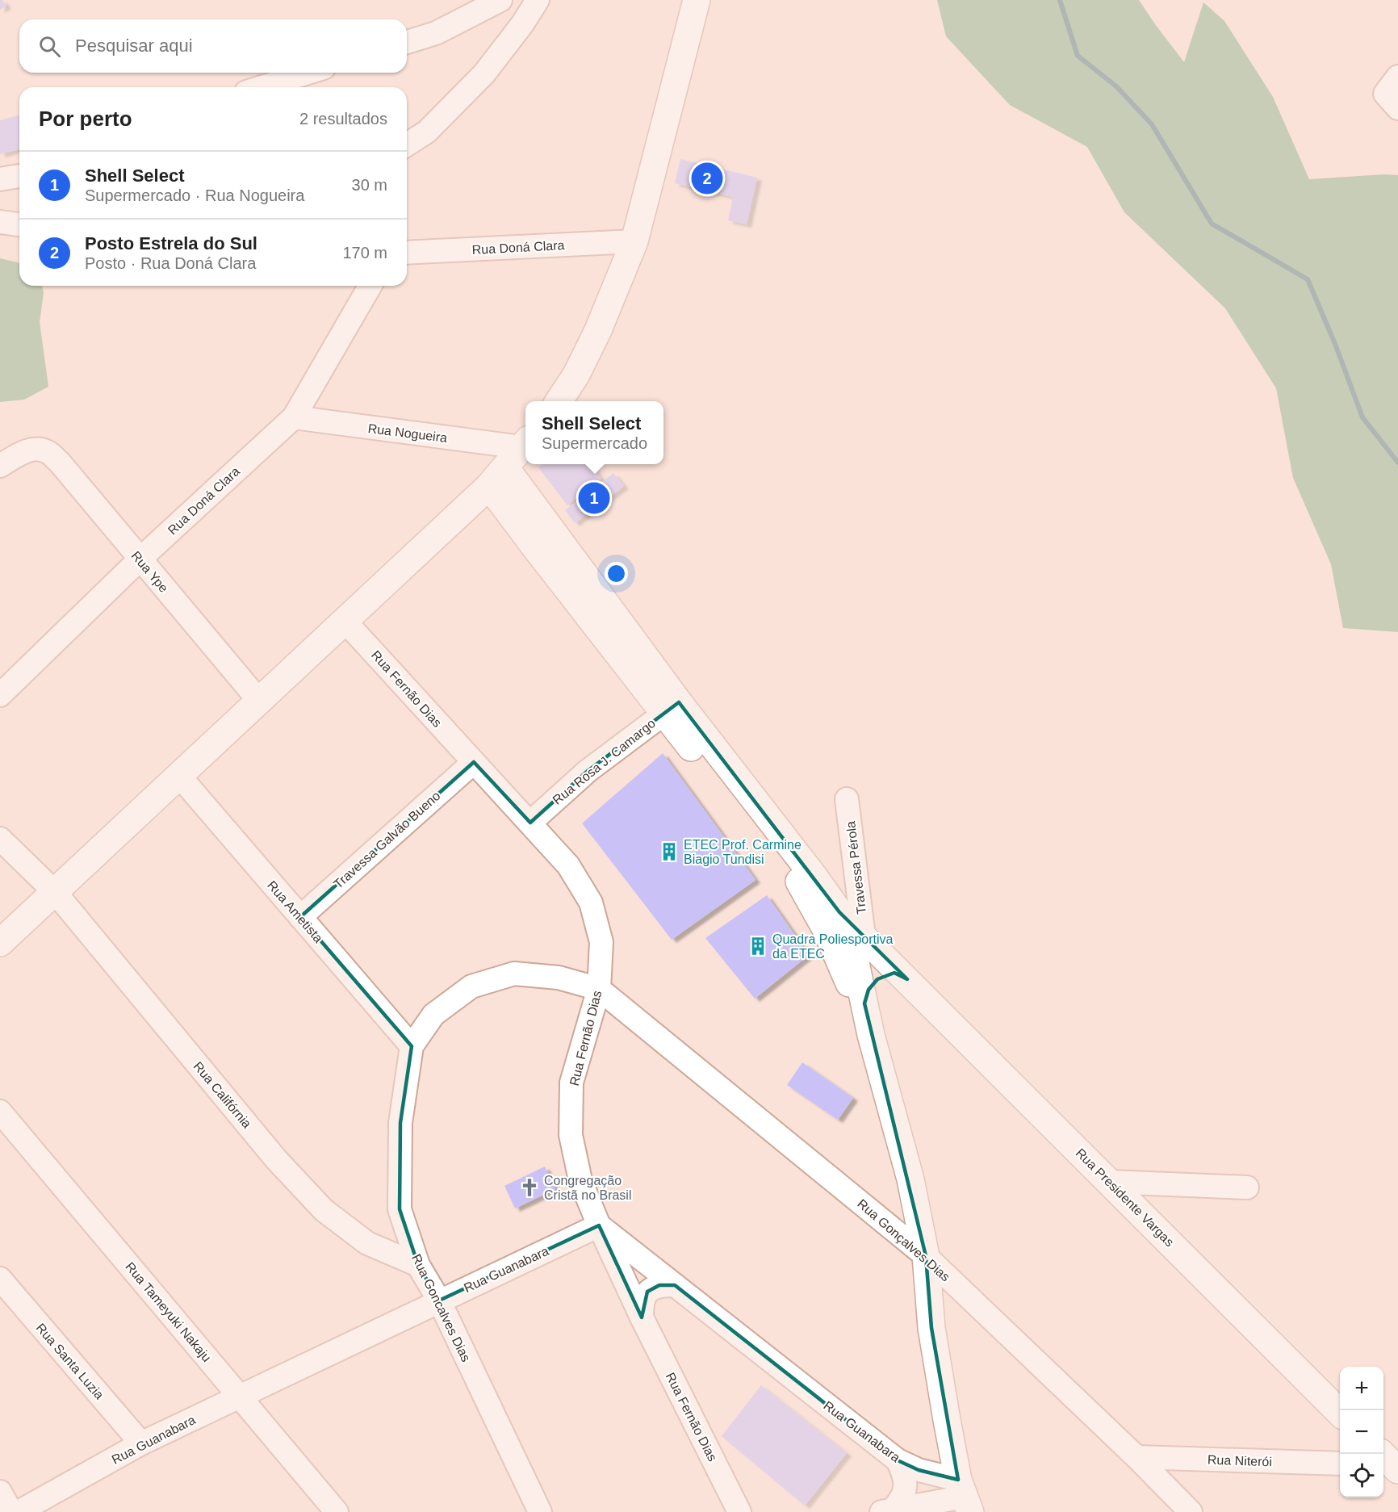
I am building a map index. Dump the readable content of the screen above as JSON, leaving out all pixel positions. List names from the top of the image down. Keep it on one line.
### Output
{"streets":{"main road":["Rua Presidente Vargas"],"street":["Rua Doná Clara","Rua Nogueira","Rua Ype","Rua Fernão Dias","Rua Rosa J. Camargo","Travessa Galvão Bueno","Travessa Pérola","Rua Ametista","Rua Califórnia","Rua Gonçalves Dias","Rua Guanabara","Rua Goncalves Dias","Rua Tameyuki Nakaju","Rua Santa Luzia","Rua Niterói"]},"crossings":[["Rua Doná Clara","Rua Nogueira"],["Rua Doná Clara","Rua Ype"],["Rua Fernão Dias","Rua Rosa J. Camargo"],["Rua Fernão Dias","Travessa Galvão Bueno"],["Rua Fernão Dias","Rua Gonçalves Dias"],["Rua Fernão Dias","Rua Guanabara"],["Rua Fernão Dias","Rua Goncalves Dias"],["Travessa Galvão Bueno","Rua Ametista"],["Travessa Pérola","Rua Presidente Vargas"],["Rua Ametista","Rua Goncalves Dias"],["Rua Califórnia","Rua Goncalves Dias"],["Rua Gonçalves Dias","Rua Goncalves Dias"],["Rua Gonçalves Dias","Rua Niterói"],["Rua Guanabara","Rua Goncalves Dias"],["Rua Guanabara","Rua Tameyuki Nakaju"],["Rua Guanabara","Rua Santa Luzia"]],"places":{"building":["ETEC Prof. Carmine Biagio Tundisi","Quadra Poliesportiva da ETEC"],"church":["Congregação Cristã no Brasil"]},"page":{"search":"Pesquisar aqui","heading":["Por perto","2 resultados"],"list":[{"mark":"1","name":"Shell Select","note":"Supermercado · Rua Nogueira","value":"30 m"},{"mark":"2","name":"Posto Estrela do Sul","note":"Posto · Rua Doná Clara","value":"170 m"}],"pins":["2","1"],"popup":["Shell Select","Supermercado"],"map_buttons":["+","−"]}}
